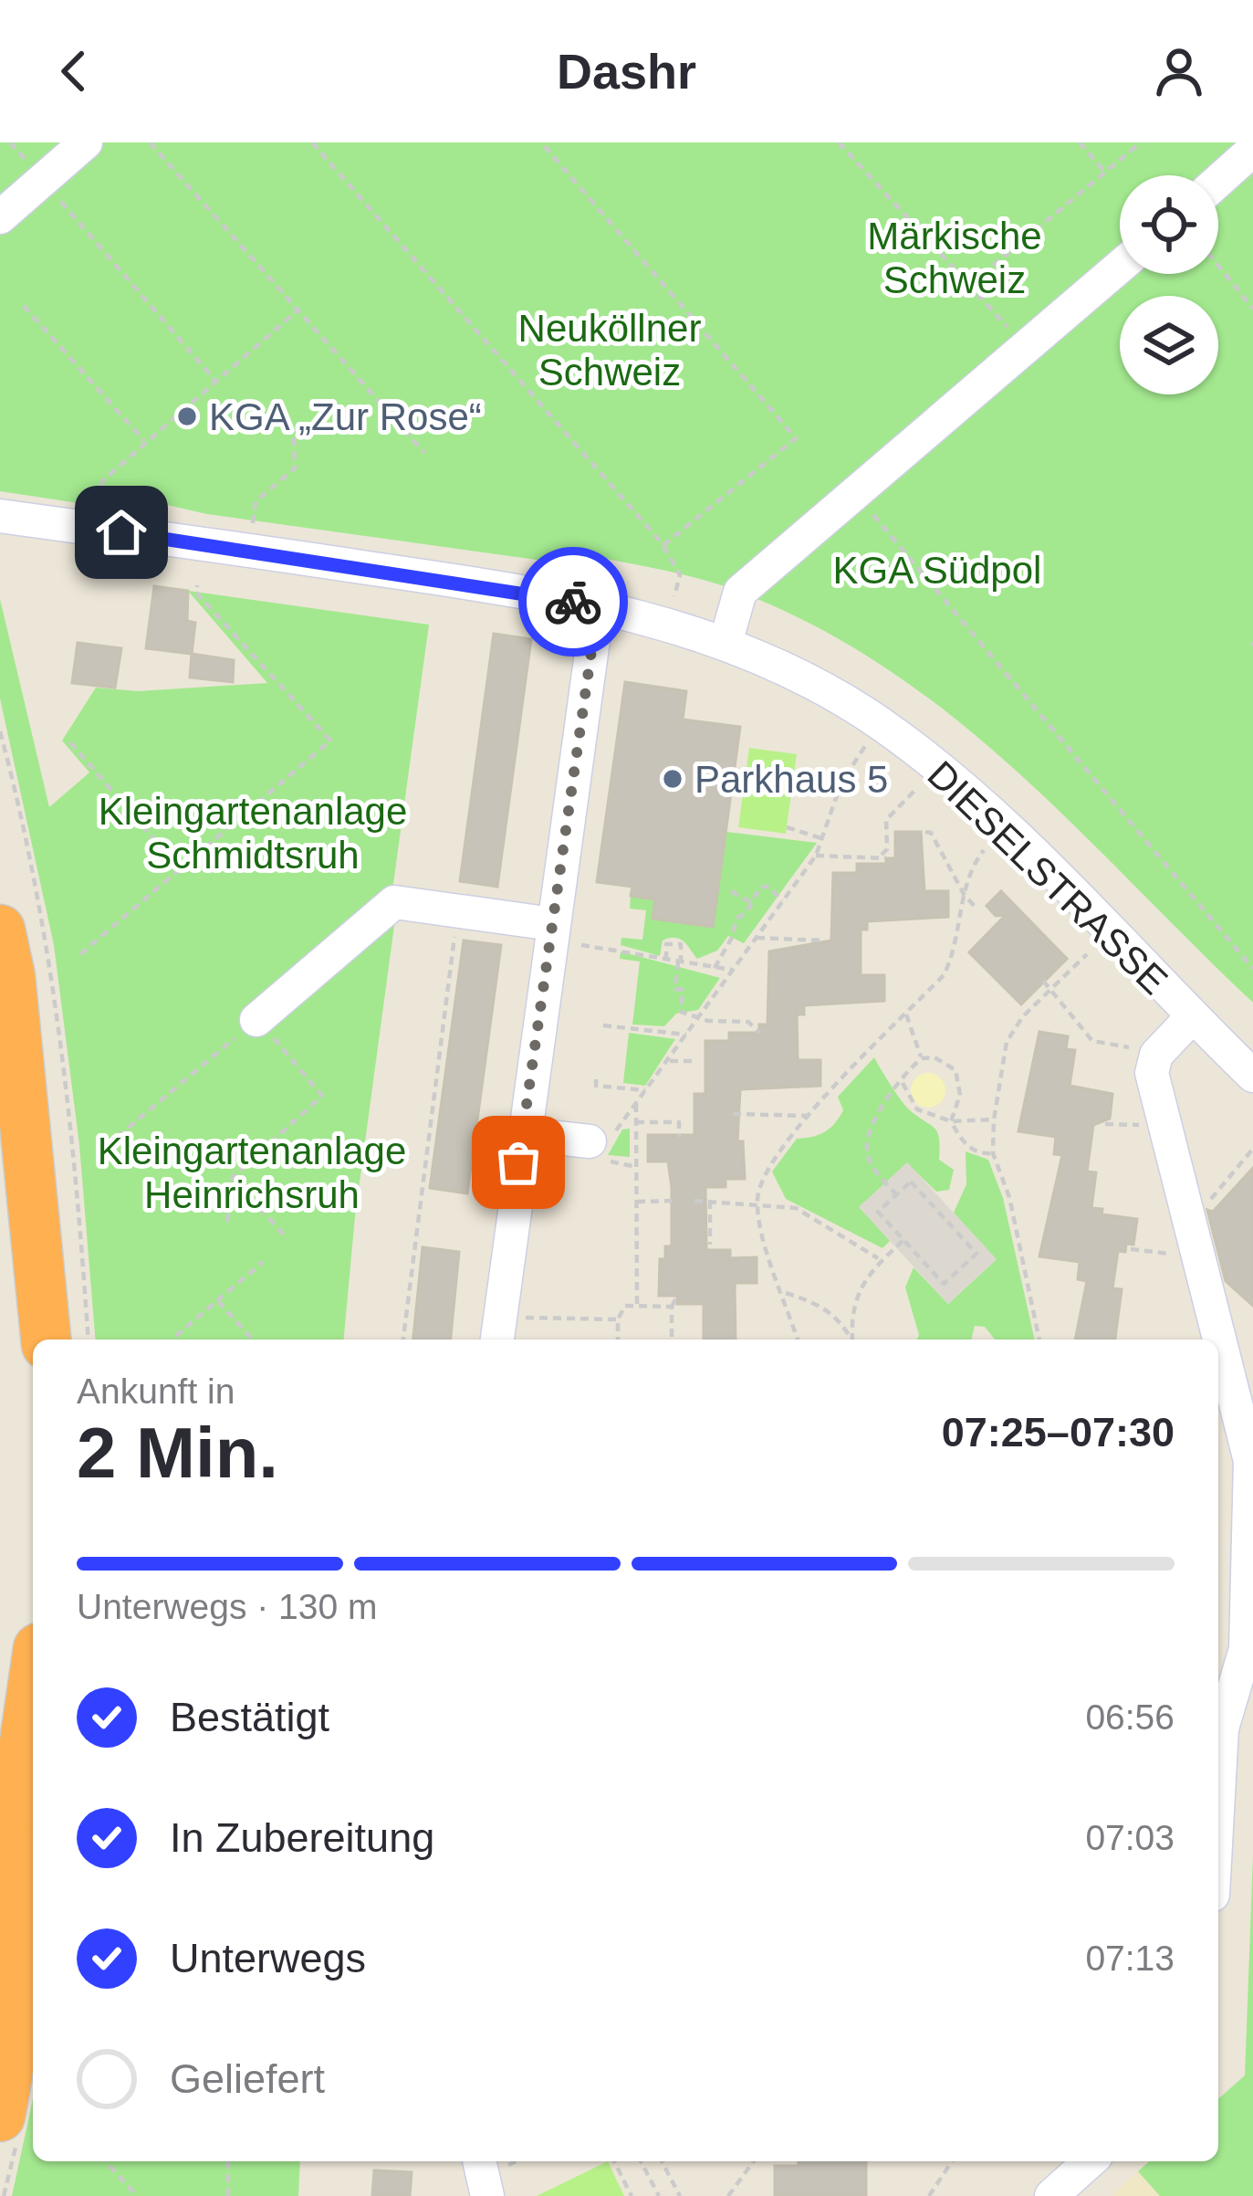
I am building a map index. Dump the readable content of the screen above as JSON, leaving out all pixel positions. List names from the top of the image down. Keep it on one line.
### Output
{"streets":{"street":["DIESELSTRASSE"]},"parks":["Märkische Schweiz","Neuköllner Schweiz","KGA Südpol","Kleingartenanlage Schmidtsruh","Kleingartenanlage Heinrichsruh"],"places":["KGA „Zur Rose“","Parkhaus 5"],"page":{"header":"Dashr","heading":["2 Min.","Ankunft in","07:25–07:30"],"bar":"Unterwegs · 130 m","list":[["Bestätigt","06:56"],["In Zubereitung","07:03"],["Unterwegs","07:13"],"Geliefert"]}}
